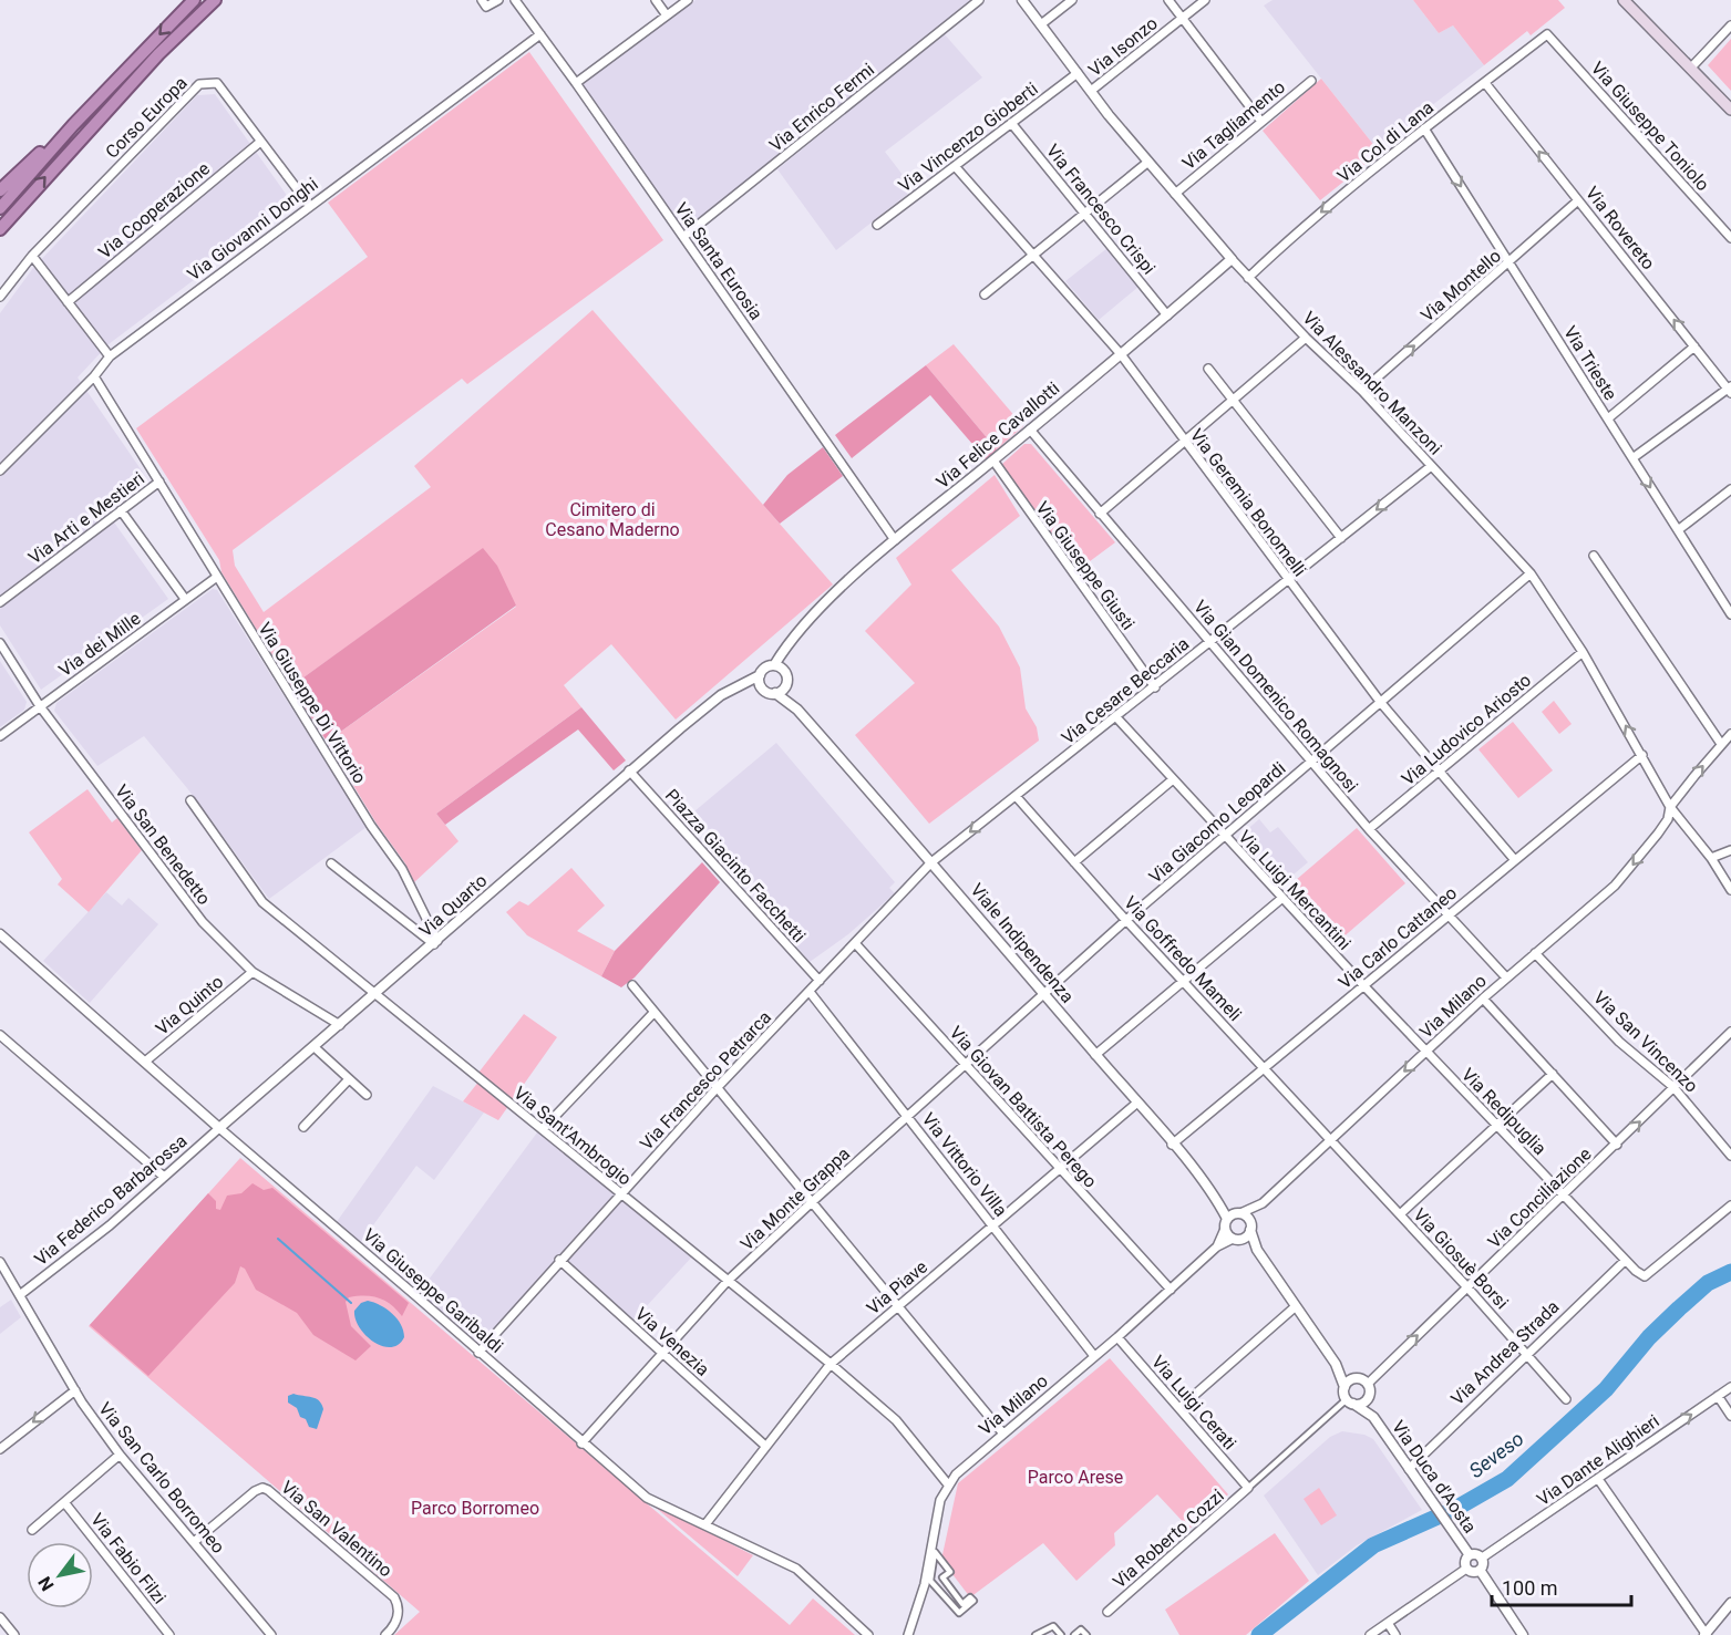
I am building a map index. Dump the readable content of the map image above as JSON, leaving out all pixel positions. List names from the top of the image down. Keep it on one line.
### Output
{"streets":{"street":["Via Isonzo","Via Enrico Fermi","Corso Europa","Via Tagliamento","Via Giuseppe Toniolo","Via Vincenzo Gioberti","Via Col di Lana","Via Francesco Crispi","Via Cooperazione","Via Rovereto","Via Giovanni Donghi","Via Santa Eurosia","Via Montello","Via Trieste","Via Alessandro Manzoni","Via Felice Cavallotti","Via Geremia Bonomelli","Via Arti e Mestieri","Via Giuseppe Giusti","Via dei Mille","Via Cesare Beccaria","Via Gian Domenico Romagnosi","Via Giuseppe Di Vittorio","Via Ludovico Ariosto","Via Giacomo Leopardi","Via San Benedetto","Piazza Giacinto Facchetti","Via Luigi Mercantini","Via Quarto","Via Carlo Cattaneo","Viale Indipendenza","Via Goffredo Mameli","Via Quinto","Via Milano","Via San Vincenzo","Via Francesco Petrarca","Via Giovan Battista Perego","Via Redipuglia","Via Sant'Ambrogio","Via Vittorio Villa","Via Conciliazione","Via Monte Grappa","Via Federico Barbarossa","Via Giosuè Borsi","Via Piave","Via Giuseppe Garibaldi","Via Venezia","Via Andrea Strada","Via Luigi Cerati","Via Dante Alighieri","Via Duca d'Aosta","Via San Carlo Borromeo","Via San Valentino","Via Roberto Cozzi","Via Fabio Filzi"]},"crossings":[["Via Isonzo","Via Alessandro Manzoni"],["Via Enrico Fermi","Via Santa Eurosia"],["Corso Europa","Via Cooperazione"],["Corso Europa","Via Giovanni Donghi"],["Via Tagliamento","Via Alessandro Manzoni"],["Via Giuseppe Toniolo","Via Col di Lana"],["Via Vincenzo Gioberti","Via Francesco Crispi"],["Via Vincenzo Gioberti","Via Alessandro Manzoni"],["Via Vincenzo Gioberti","Via Geremia Bonomelli"],["Via Col di Lana","Via Rovereto"],["Via Col di Lana","Via Trieste"],["Via Col di Lana","Via Alessandro Manzoni"],["Via Francesco Crispi","Via Felice Cavallotti"],["Via Rovereto","Via Montello"],["Via Giovanni Donghi","Via Santa Eurosia"],["Via Giovanni Donghi","Via Giuseppe Di Vittorio"],["Via Santa Eurosia","Via Felice Cavallotti"],["Via Montello","Via Trieste"],["Via Montello","Via Alessandro Manzoni"],["Via Alessandro Manzoni","Via Felice Cavallotti"],["Via Alessandro Manzoni","Via Cesare Beccaria"],["Via Alessandro Manzoni","Via Ludovico Ariosto"],["Via Alessandro Manzoni","Via Giacomo Leopardi"],["Via Alessandro Manzoni","Via Carlo Cattaneo"],["Via Alessandro Manzoni","Via Milano"],["Via Felice Cavallotti","Via Geremia Bonomelli"],["Via Felice Cavallotti","Via Giuseppe Giusti"],["Via Felice Cavallotti","Via Gian Domenico Romagnosi"],["Via Felice Cavallotti","Via Quarto"],["Via Felice Cavallotti","Viale Indipendenza"],["Via Geremia Bonomelli","Via Cesare Beccaria"],["Via Geremia Bonomelli","Via Ludovico Ariosto"],["Via Geremia Bonomelli","Via Giacomo Leopardi"],["Via Geremia Bonomelli","Via Carlo Cattaneo"],["Via Arti e Mestieri","Via Giuseppe Di Vittorio"],["Via Giuseppe Giusti","Via Cesare Beccaria"],["Via dei Mille","Via Giuseppe Di Vittorio"],["Via dei Mille","Via San Benedetto"],["Via Cesare Beccaria","Via Gian Domenico Romagnosi"],["Via Cesare Beccaria","Via Luigi Mercantini"],["Via Cesare Beccaria","Viale Indipendenza"],["Via Cesare Beccaria","Via Goffredo Mameli"],["Via Cesare Beccaria","Via Francesco Petrarca"],["Via Gian Domenico Romagnosi","Via Ludovico Ariosto"],["Via Gian Domenico Romagnosi","Via Giacomo Leopardi"],["Via Gian Domenico Romagnosi","Via Carlo Cattaneo"],["Via Gian Domenico Romagnosi","Via Milano"],["Via Giuseppe Di Vittorio","Via Quarto"],["Via Giacomo Leopardi","Via Luigi Mercantini"],["Via Giacomo Leopardi","Viale Indipendenza"],["Via Giacomo Leopardi","Via Goffredo Mameli"],["Via Giacomo Leopardi","Via Monte Grappa"],["Via San Benedetto","Via Quarto"],["Via San Benedetto","Via Quinto"],["Piazza Giacinto Facchetti","Via Quarto"],["Piazza Giacinto Facchetti","Via Francesco Petrarca"],["Via Luigi Mercantini","Via Carlo Cattaneo"],["Via Luigi Mercantini","Via Milano"],["Via Luigi Mercantini","Via Redipuglia"],["Via Quarto","Viale Indipendenza"],["Via Quarto","Via Sant'Ambrogio"],["Via Quarto","Via Federico Barbarossa"],["Via Quarto","Via Giuseppe Garibaldi"],["Via Carlo Cattaneo","Viale Indipendenza"],["Via Carlo Cattaneo","Via Goffredo Mameli"],["Viale Indipendenza","Via Milano"],["Viale Indipendenza","Via Francesco Petrarca"],["Viale Indipendenza","Via Monte Grappa"],["Viale Indipendenza","Via Piave"],["Via Goffredo Mameli","Via Milano"],["Via Goffredo Mameli","Via Giosuè Borsi"],["Via Quinto","Via Giuseppe Garibaldi"],["Via Milano","Via San Vincenzo"],["Via Milano","Via Giovan Battista Perego"],["Via Milano","Via Redipuglia"],["Via Milano","Via Sant'Ambrogio"],["Via Milano","Via Vittorio Villa"],["Via Milano","Via Giosuè Borsi"],["Via Milano","Via Luigi Cerati"],["Via San Vincenzo","Via Conciliazione"],["Via Francesco Petrarca","Via Giovan Battista Perego"],["Via Francesco Petrarca","Via Sant'Ambrogio"],["Via Francesco Petrarca","Via Vittorio Villa"],["Via Francesco Petrarca","Via Giuseppe Garibaldi"],["Via Francesco Petrarca","Via Venezia"],["Via Giovan Battista Perego","Via Monte Grappa"],["Via Giovan Battista Perego","Via Piave"],["Via Redipuglia","Via Conciliazione"],["Via Redipuglia","Via Andrea Strada"],["Via Sant'Ambrogio","Via Monte Grappa"],["Via Sant'Ambrogio","Via Piave"],["Via Vittorio Villa","Via Monte Grappa"],["Via Vittorio Villa","Via Piave"],["Via Conciliazione","Via Giosuè Borsi"],["Via Conciliazione","Via Duca d'Aosta"],["Via Monte Grappa","Via Giuseppe Garibaldi"],["Via Monte Grappa","Via Venezia"],["Via Federico Barbarossa","Via Giuseppe Garibaldi"],["Via Federico Barbarossa","Via San Carlo Borromeo"],["Via Giosuè Borsi","Via Andrea Strada"],["Via Piave","Via Giuseppe Garibaldi"],["Via Piave","Via Venezia"],["Via Andrea Strada","Via Duca d'Aosta"],["Via Luigi Cerati","Via Roberto Cozzi"],["Via Dante Alighieri","Via Duca d'Aosta"],["Via San Carlo Borromeo","Via San Valentino"]],"one_way":["Via Col di Lana","Via Rovereto","Via Montello","Via Trieste","Via Conciliazione","Via Dante Alighieri"],"water":["Seveso"],"parks":["Cimitero di Cesano Maderno","Parco Arese","Parco Borromeo"],"scale_bar":"100 m","north":"bottom left"}
